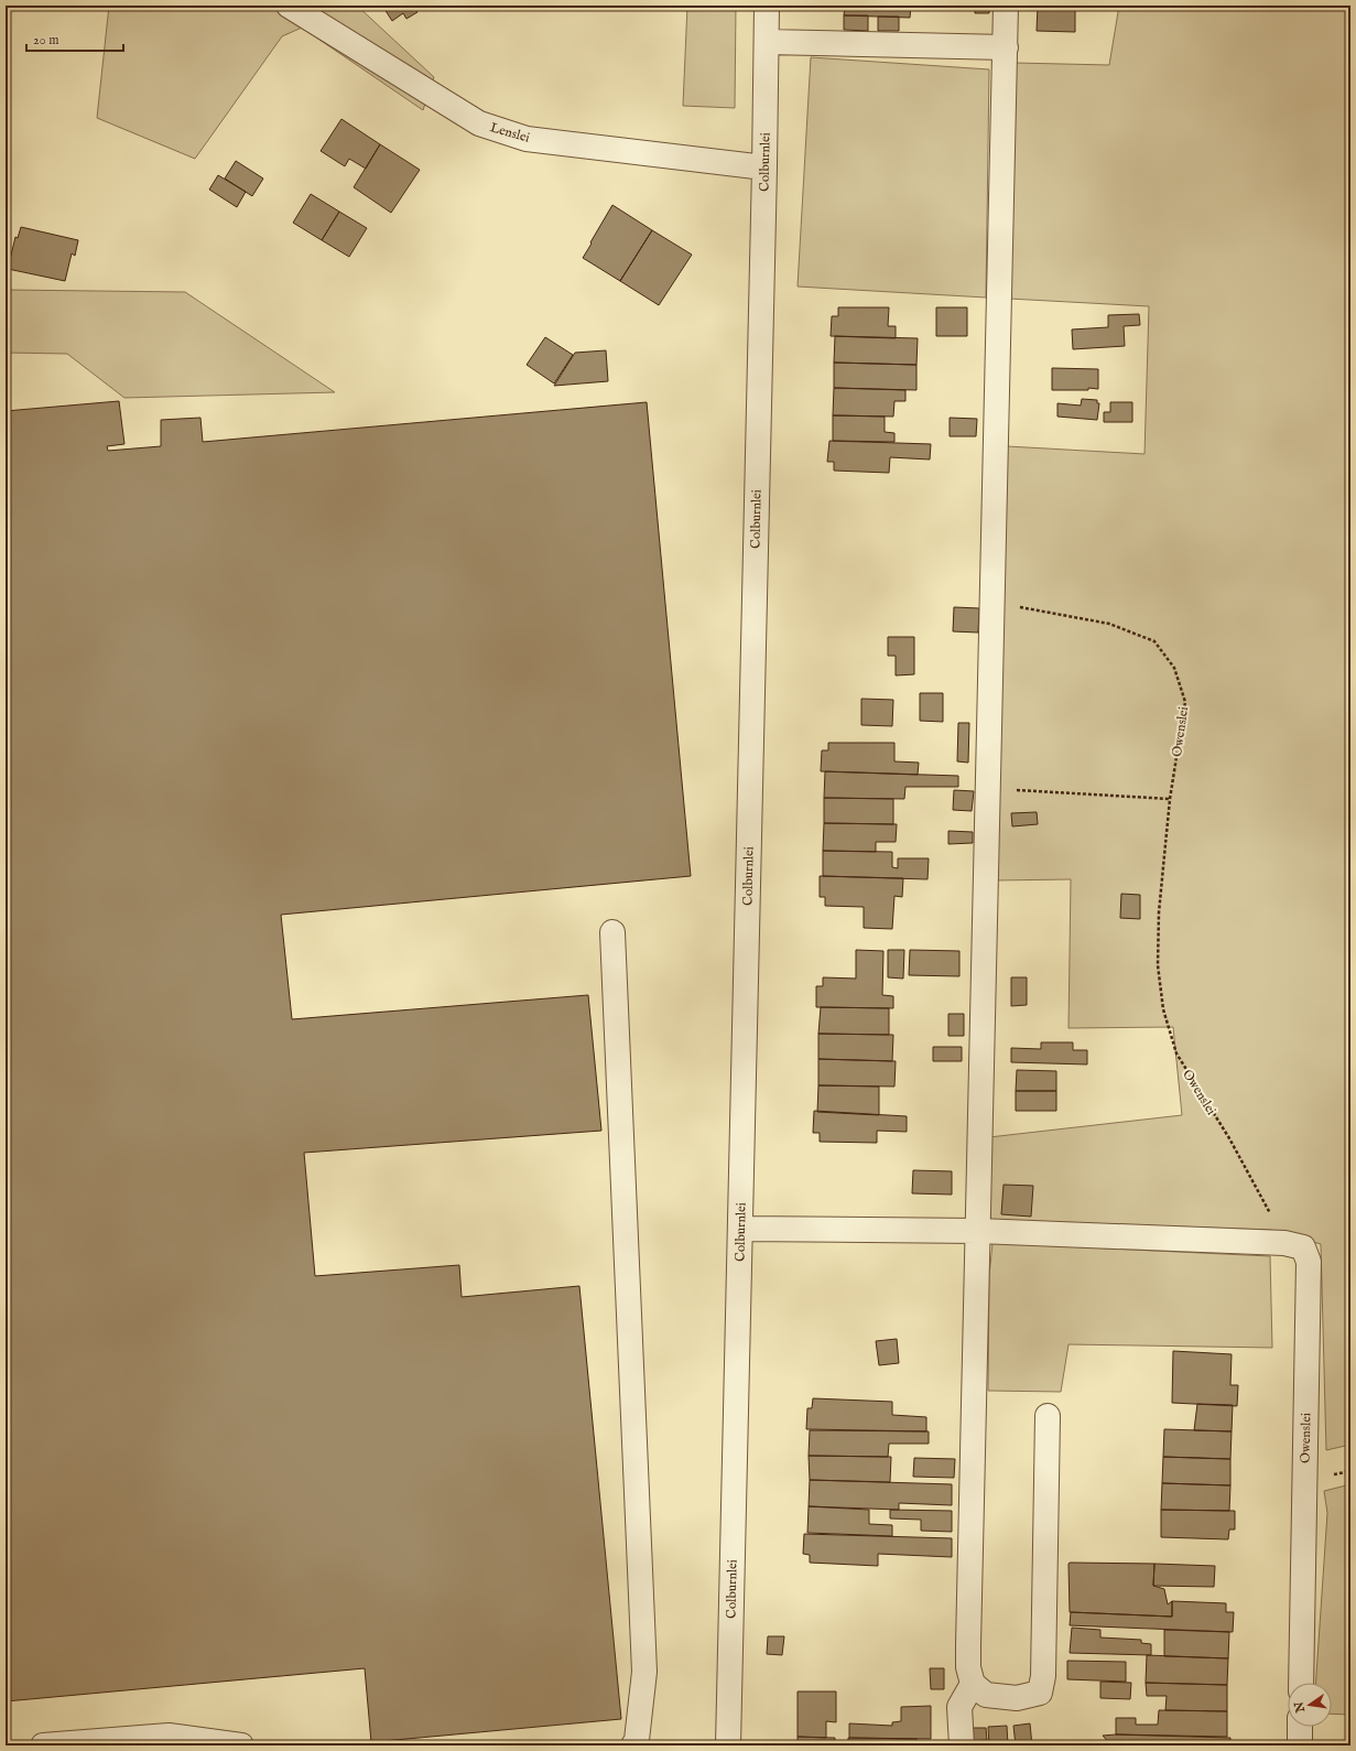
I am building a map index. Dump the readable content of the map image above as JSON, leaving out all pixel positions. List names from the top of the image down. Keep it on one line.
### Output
{"streets":{"street":["Lenslei","Colburnlei","Owenslei"]},"crossings":[["Lenslei","Colburnlei"]],"scale_bar":"20 m","north":"left"}
